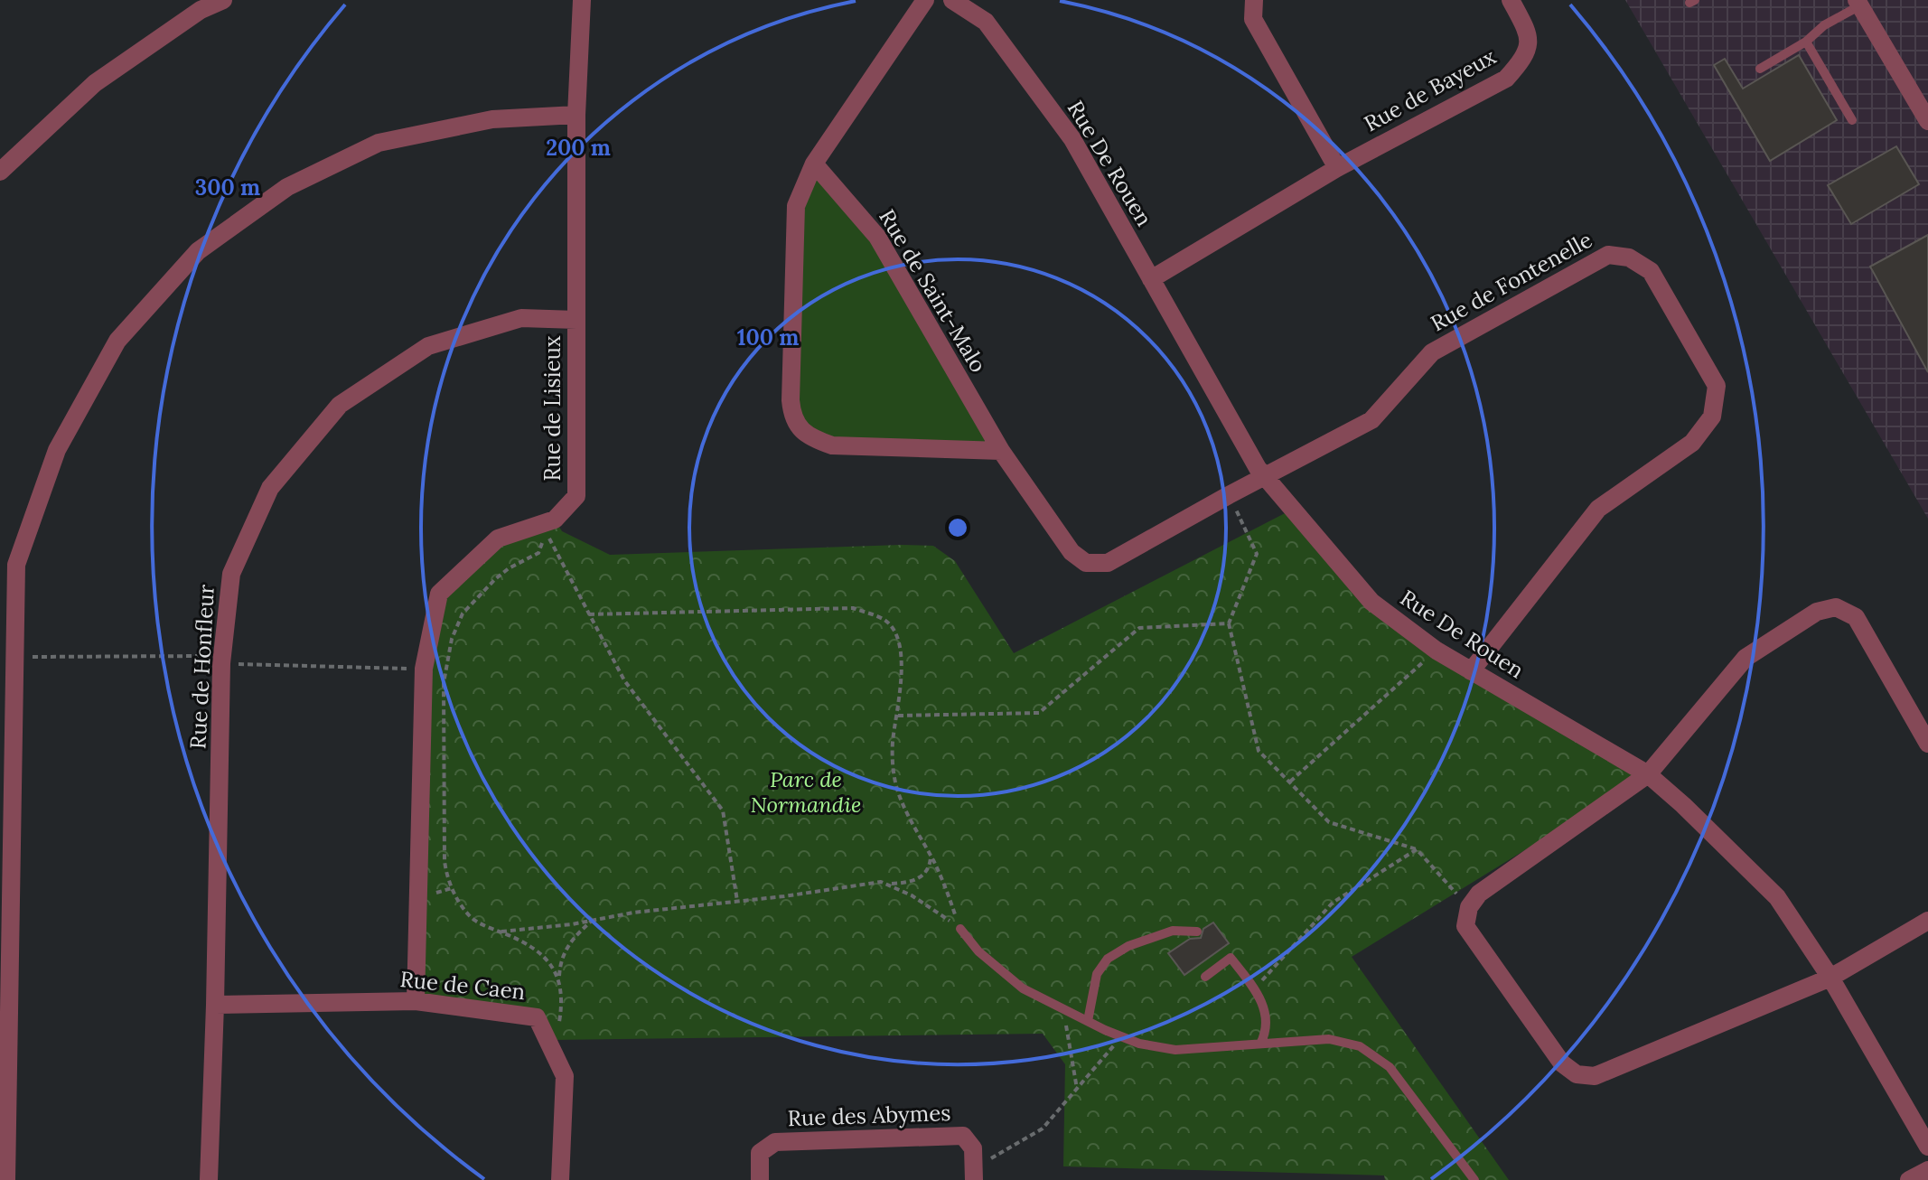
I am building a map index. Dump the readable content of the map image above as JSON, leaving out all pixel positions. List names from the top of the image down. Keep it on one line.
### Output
{"streets":{"street":["Rue de Bayeux","Rue De Rouen","Rue de Fontenelle","Rue de Saint-Malo","Rue de Lisieux","Rue de Honfleur","Rue de Caen","Rue des Abymes"]},"crossings":[["Rue de Bayeux","Rue De Rouen"],["Rue De Rouen","Rue de Fontenelle"],["Rue De Rouen","Rue de Saint-Malo"],["Rue de Fontenelle","Rue de Saint-Malo"],["Rue de Lisieux","Rue de Honfleur"],["Rue de Lisieux","Rue de Caen"],["Rue de Honfleur","Rue de Caen"]],"parks":["Parc de Normandie"],"rings":["200 m","300 m","100 m"]}
